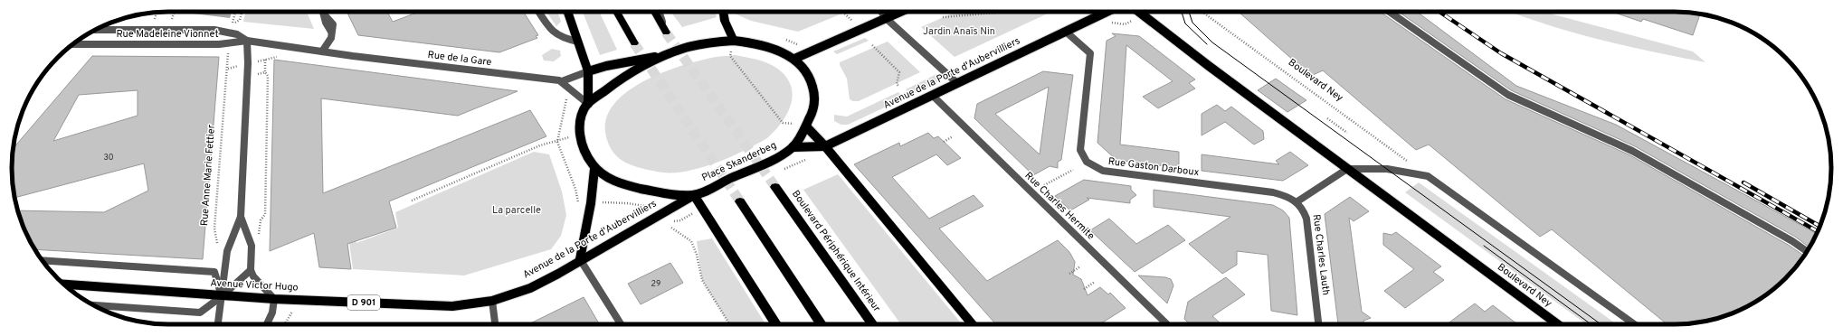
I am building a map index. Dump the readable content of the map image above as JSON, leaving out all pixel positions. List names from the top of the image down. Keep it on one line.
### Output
{"streets":{"highway":["Boulevard Périphérique Intérieur"],"main road":["Avenue de la Porte d'Aubervilliers","Boulevard Ney","Place Skanderbeg","Avenue Victor Hugo","D 901"],"street":["Rue Madeleine Vionnet","Rue de la Gare","Rue Gaston Darboux","Rue Charles Hermite","Rue Charles Lauth"],"path":["Rue Anne Marie Fettier"]},"crossings":[["Rue Madeleine Vionnet","Rue de la Gare"],["Avenue de la Porte d'Aubervilliers","Place Skanderbeg"],["Avenue de la Porte d'Aubervilliers","Rue Gaston Darboux"],["Avenue de la Porte d'Aubervilliers","Rue Charles Hermite"],["Avenue de la Porte d'Aubervilliers","Avenue Victor Hugo"],["Rue Gaston Darboux","Rue Charles Lauth"]],"parks":["Jardin Anaïs Nin","La parcelle"],"house_numbers":["30","29"]}
